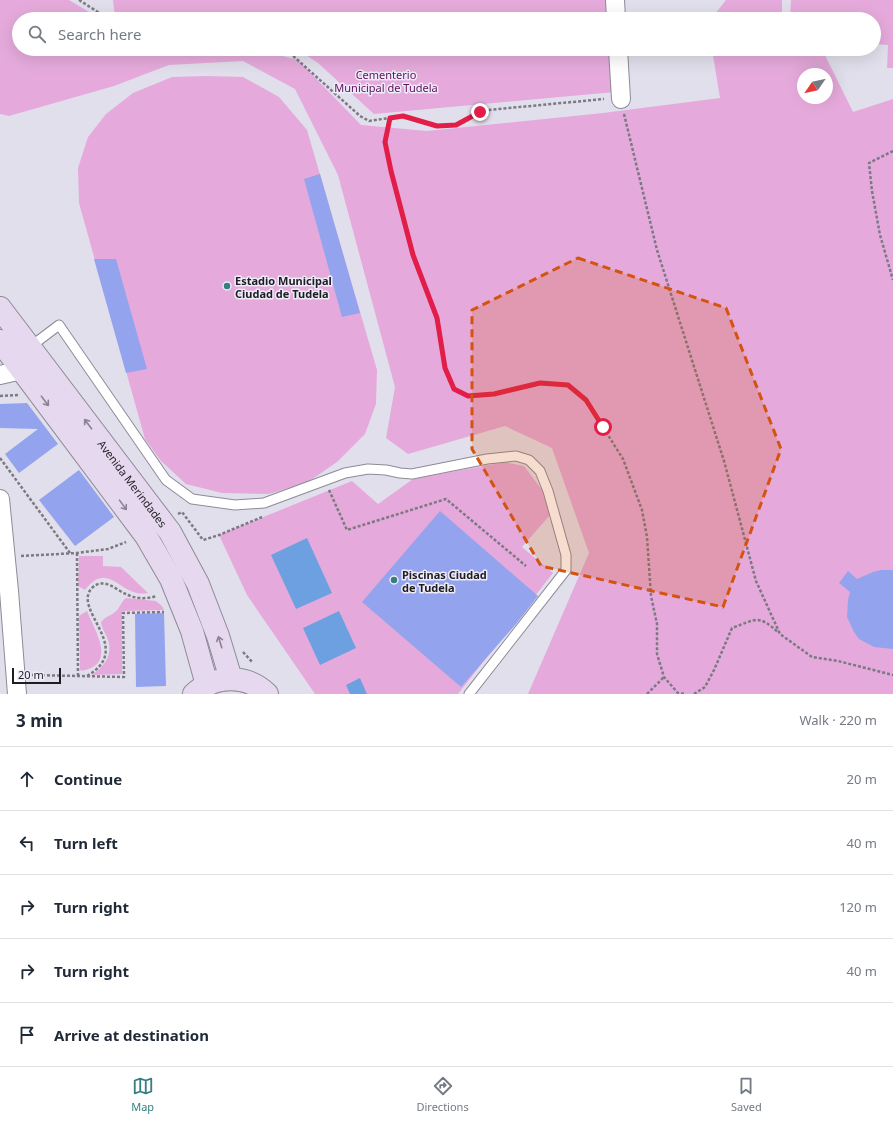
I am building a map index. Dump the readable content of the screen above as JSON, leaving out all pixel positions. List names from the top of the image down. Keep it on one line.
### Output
{"streets":{"main road":["Avenida Merindades"]},"parks":["Cementerio Municipal de Tudela"],"places":["Estadio Municipal Ciudad de Tudela","Piscinas Ciudad de Tudela"],"scale_bar":"20 m","north":"bottom left","page":{"search":"Search here","scale":"20 m","heading":["3 min","Walk · 220 m"],"list":[["Continue","20 m"],["Turn left","40 m"],["Turn right","120 m"],["Turn right","40 m"],"Arrive at destination"],"nav":["Map","Directions","Saved"]}}
